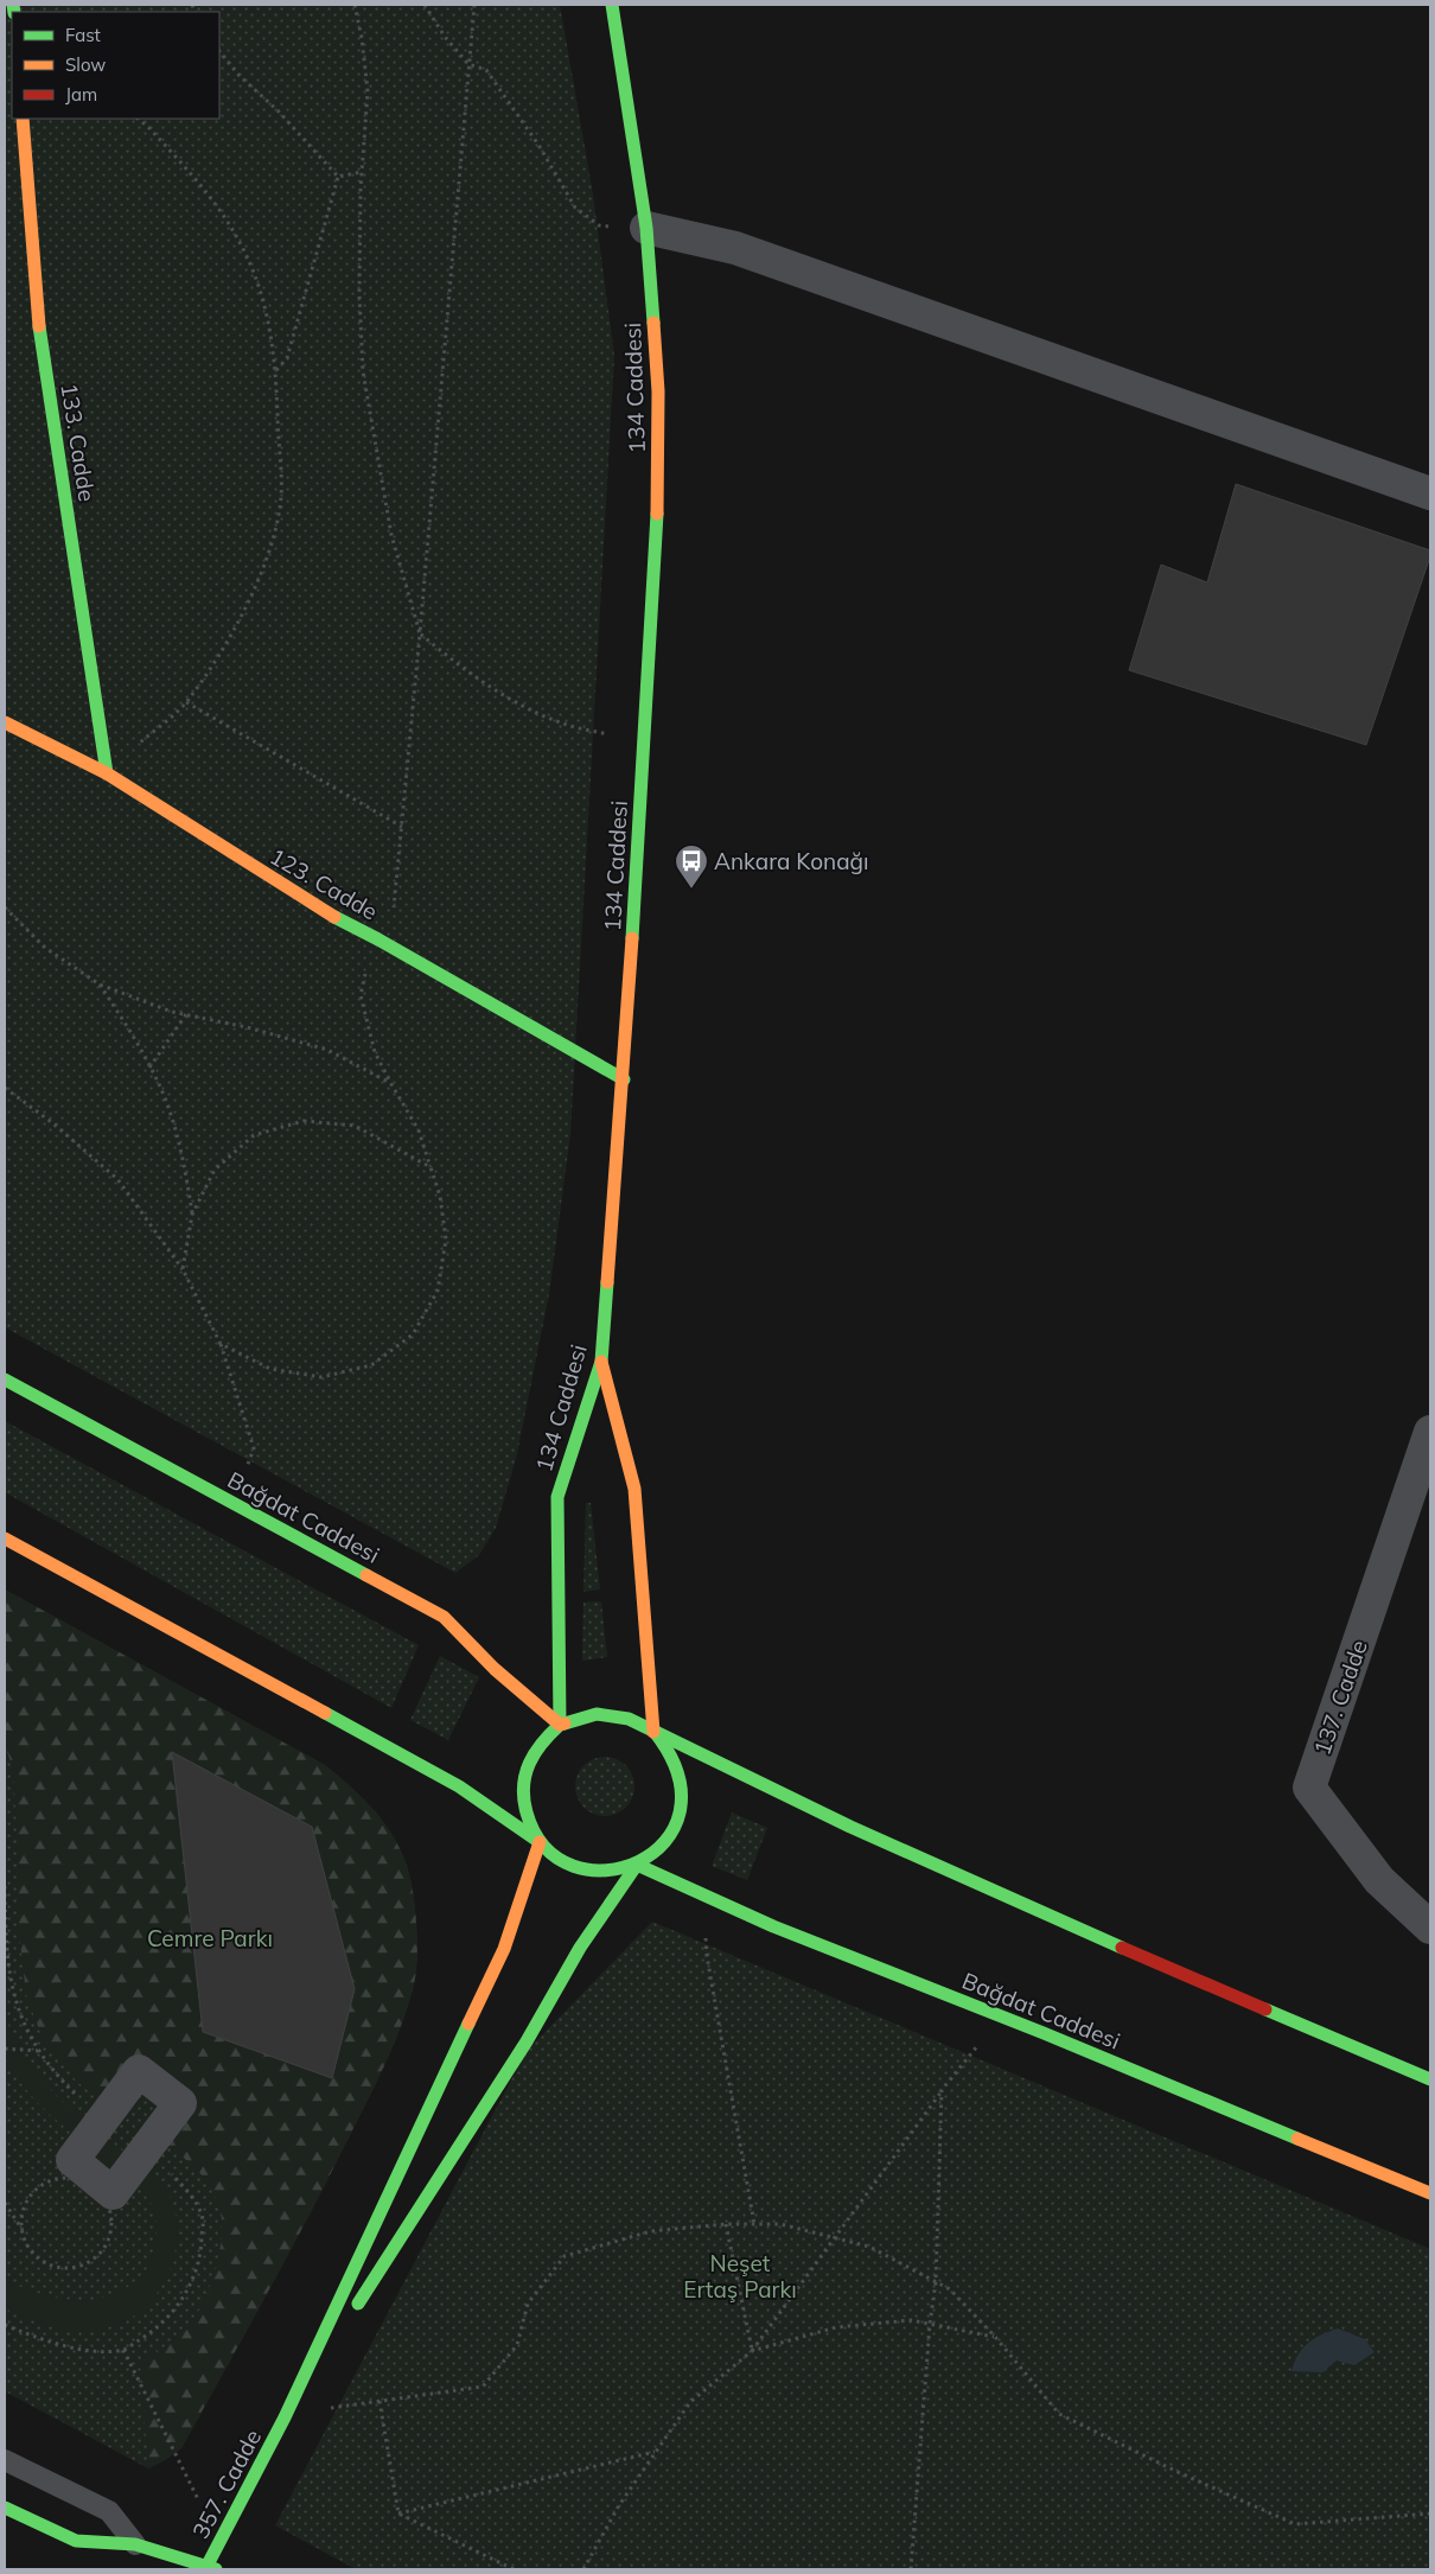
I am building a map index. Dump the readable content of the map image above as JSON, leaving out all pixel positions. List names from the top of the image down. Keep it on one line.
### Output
{"streets":{"main road":["134 Caddesi","133. Cadde","123. Cadde","Bağdat Caddesi","357. Cadde"],"street":["137. Cadde"]},"crossings":[["134 Caddesi","123. Cadde"],["134 Caddesi","Bağdat Caddesi"],["133. Cadde","123. Cadde"]],"parks":["Cemre Parkı","Neşet Ertaş Parkı"],"places":{"bus stop":["Ankara Konağı"]},"legend":["Fast","Slow","Jam"]}
